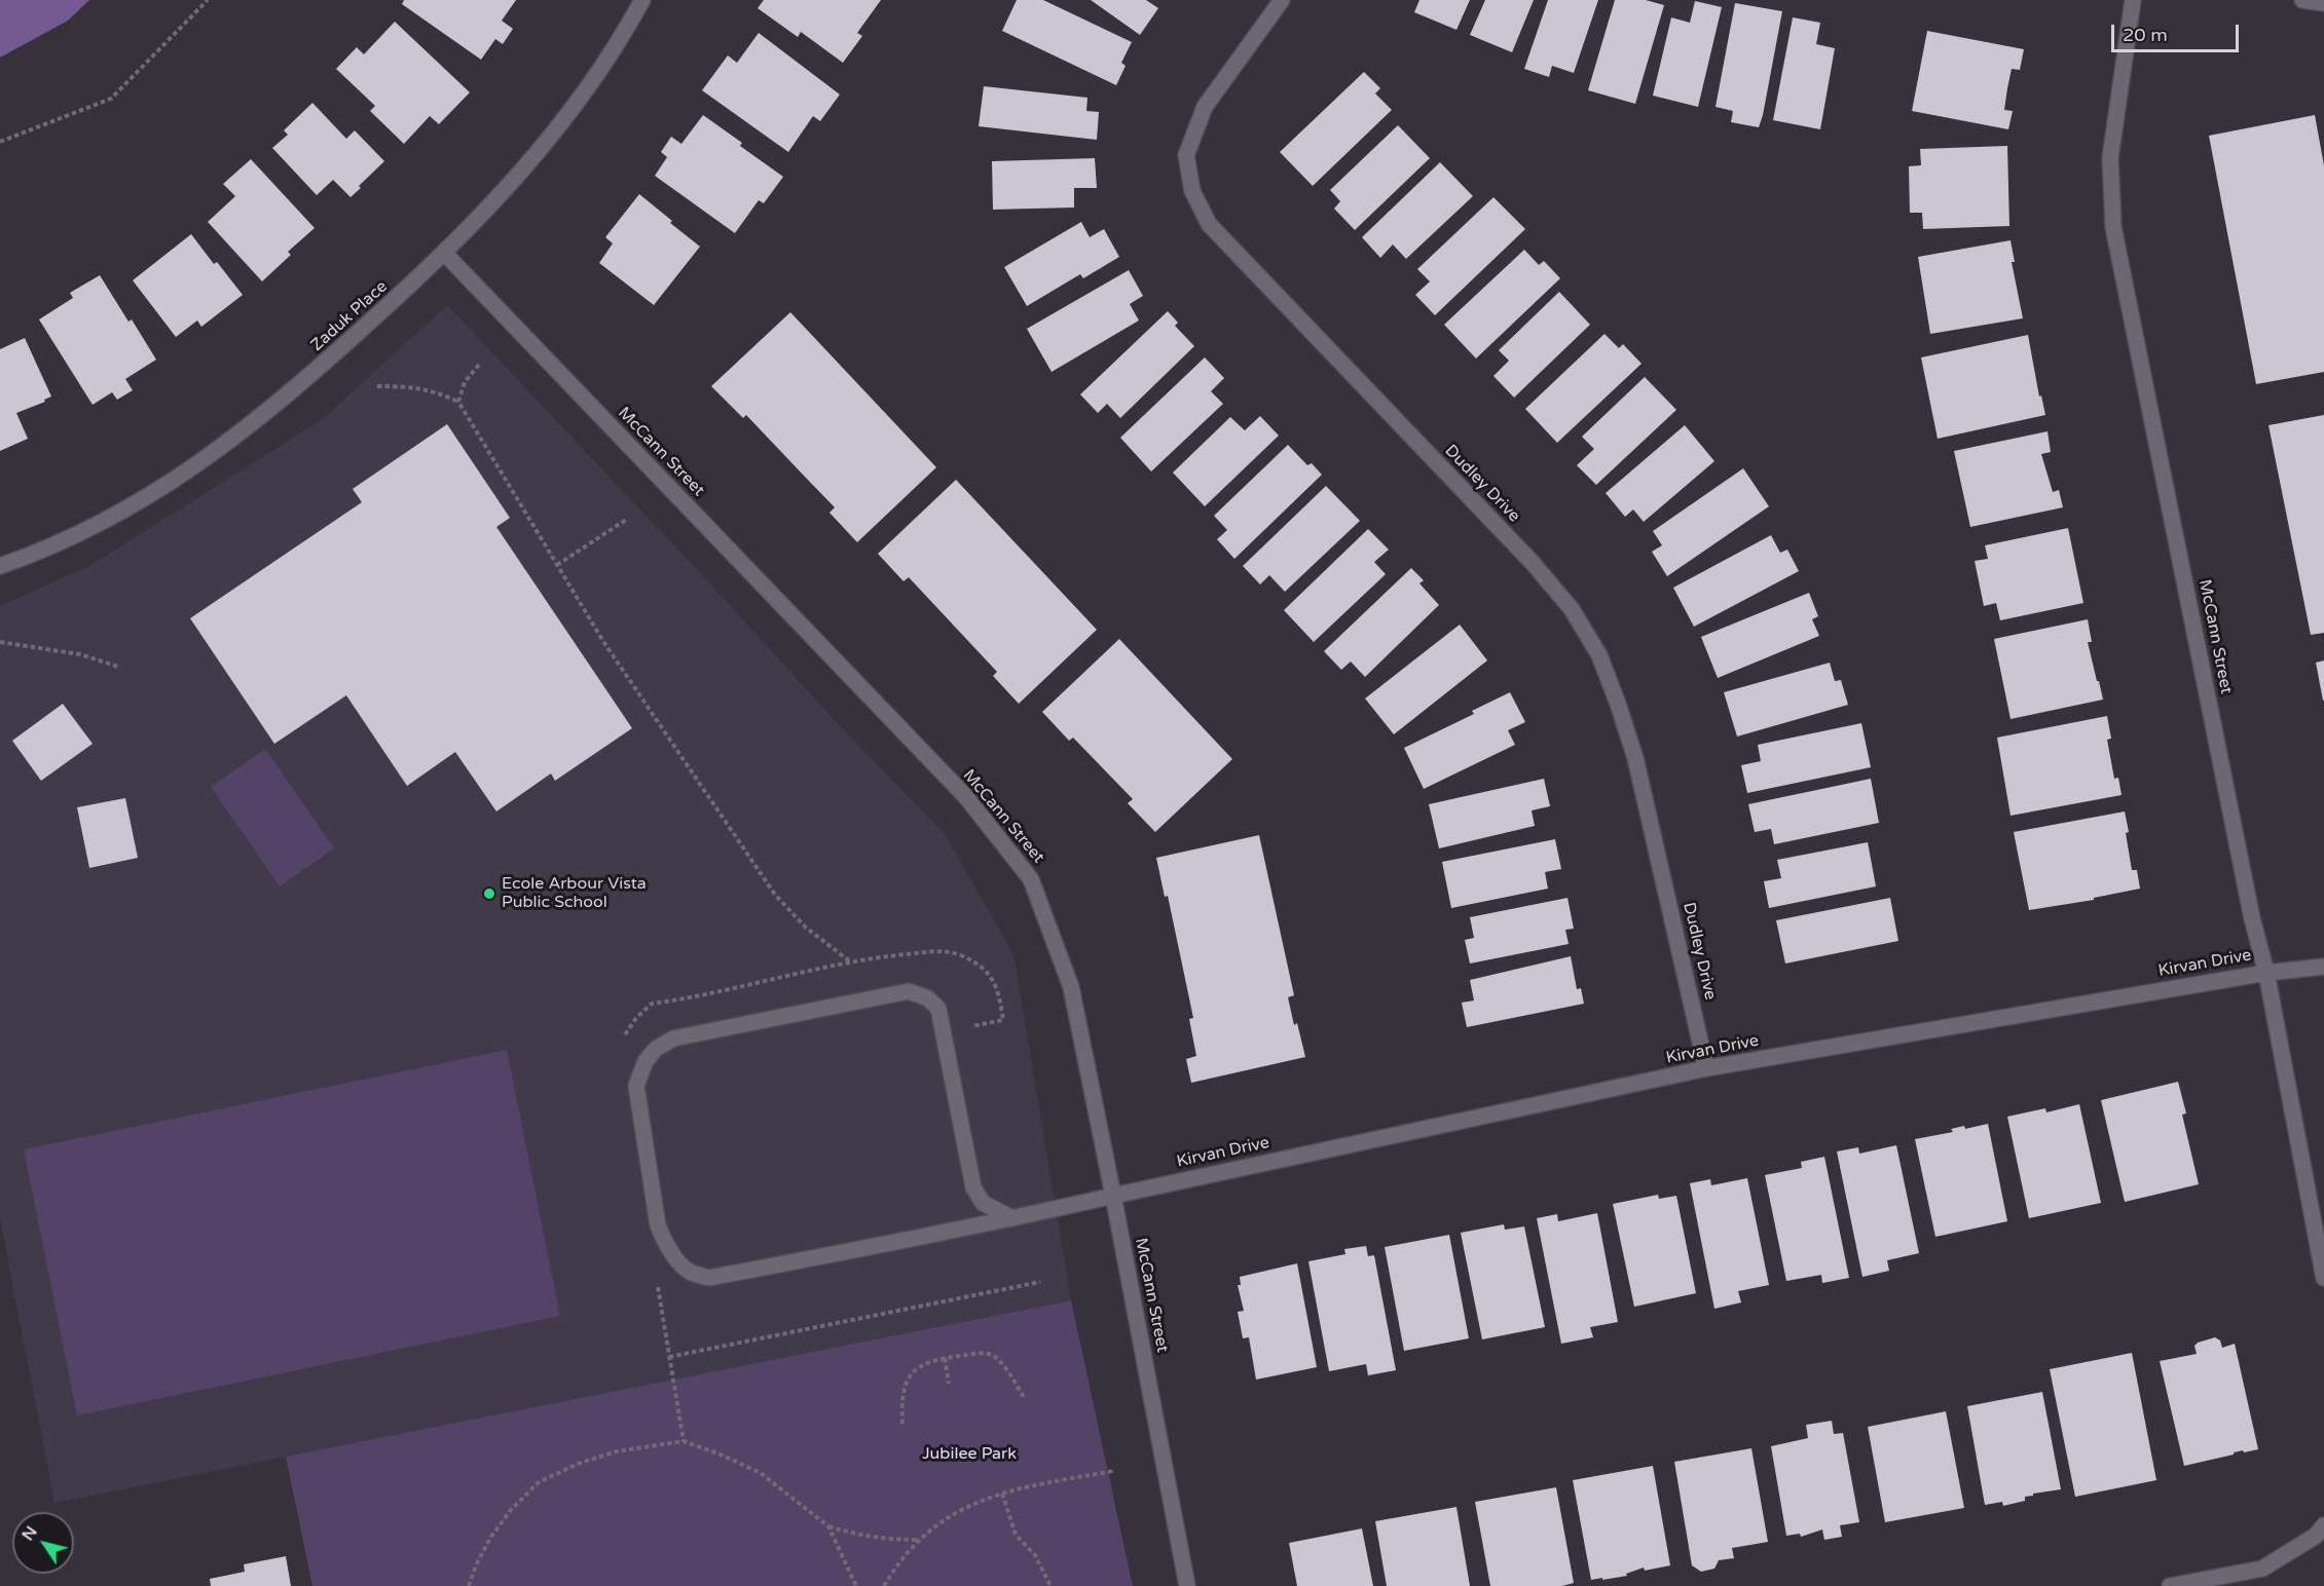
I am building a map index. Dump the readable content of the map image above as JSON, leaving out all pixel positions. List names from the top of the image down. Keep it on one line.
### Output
{"streets":{"street":["Zaduk Place","McCann Street","Dudley Drive","Kirvan Drive"]},"crossings":[["Zaduk Place","McCann Street"],["McCann Street","Kirvan Drive"],["Dudley Drive","Kirvan Drive"]],"parks":["Jubilee Park"],"places":["Ecole Arbour Vista Public School"],"scale_bar":"20 m","north":"top left"}
